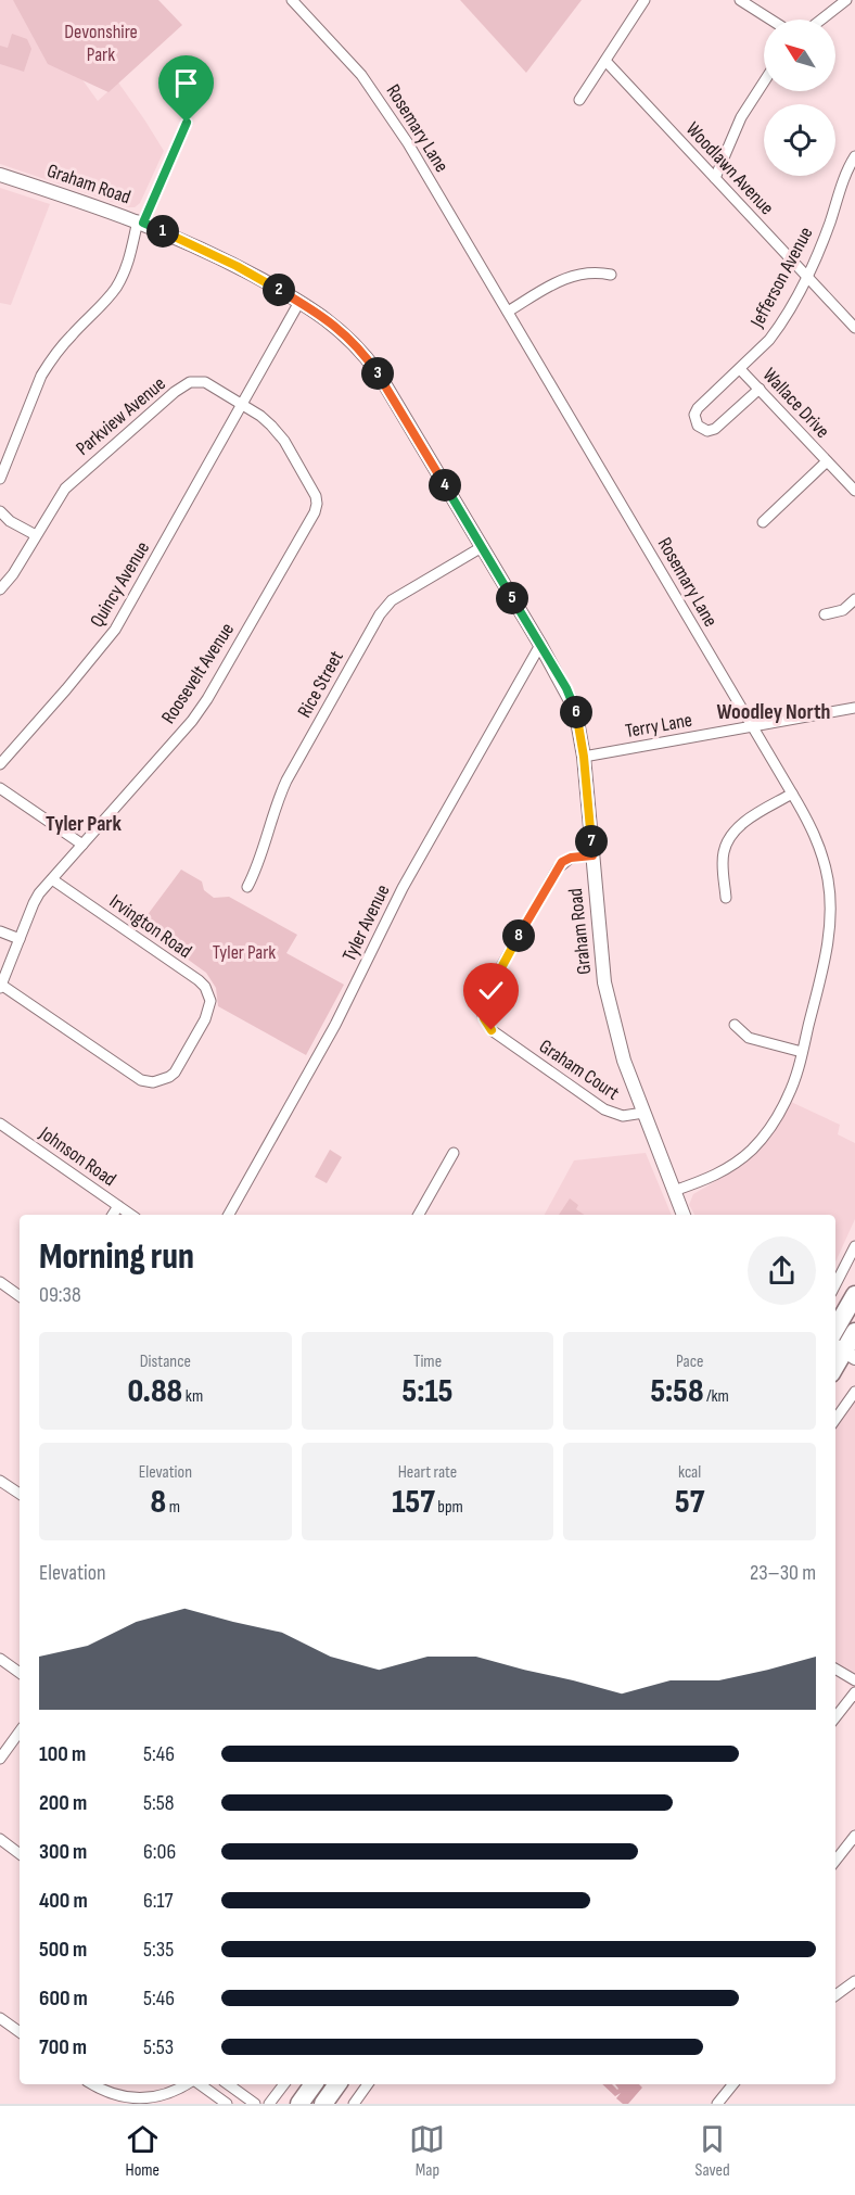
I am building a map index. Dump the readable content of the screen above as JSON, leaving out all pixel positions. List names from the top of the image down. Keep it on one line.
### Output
{"streets":{"street":["Rosemary Lane","Woodlawn Avenue","Graham Road","Jefferson Avenue","Wallace Drive","Parkview Avenue","Quincy Avenue","Roosevelt Avenue","Rice Street","Terry Lane","Tyler Avenue","Irvington Road","Graham Court","Johnson Road"]},"crossings":[["Rosemary Lane","Graham Road"],["Rosemary Lane","Terry Lane"],["Woodlawn Avenue","Jefferson Avenue"],["Graham Road","Rice Street"],["Graham Road","Terry Lane"],["Graham Road","Tyler Avenue"],["Graham Road","Graham Court"],["Jefferson Avenue","Wallace Drive"],["Parkview Avenue","Quincy Avenue"],["Parkview Avenue","Roosevelt Avenue"],["Quincy Avenue","Roosevelt Avenue"],["Roosevelt Avenue","Irvington Road"]],"districts":["Woodley North","Tyler Park"],"parks":["Devonshire Park","Tyler Park"],"north":"top left","page":{"pins":["1","2","3","4","5","6","7","8"],"heading":["Morning run","09:38"],"stats":[["Distance","0.88 km"],["Time","5:15"],["Pace","5:58 /km"],["Elevation","8 m"],["Heart rate","157 bpm"],["kcal","57"]],"chart":["Elevation","23–30 m"],"list":[{"name":"100 m","note":"5:46"},{"name":"200 m","note":"5:58"},{"name":"300 m","note":"6:06"},{"name":"400 m","note":"6:17"},{"name":"500 m","note":"5:35"},{"name":"600 m","note":"5:46"},{"name":"700 m","note":"5:53"}],"tabs":["Home","Map","Saved"]}}
